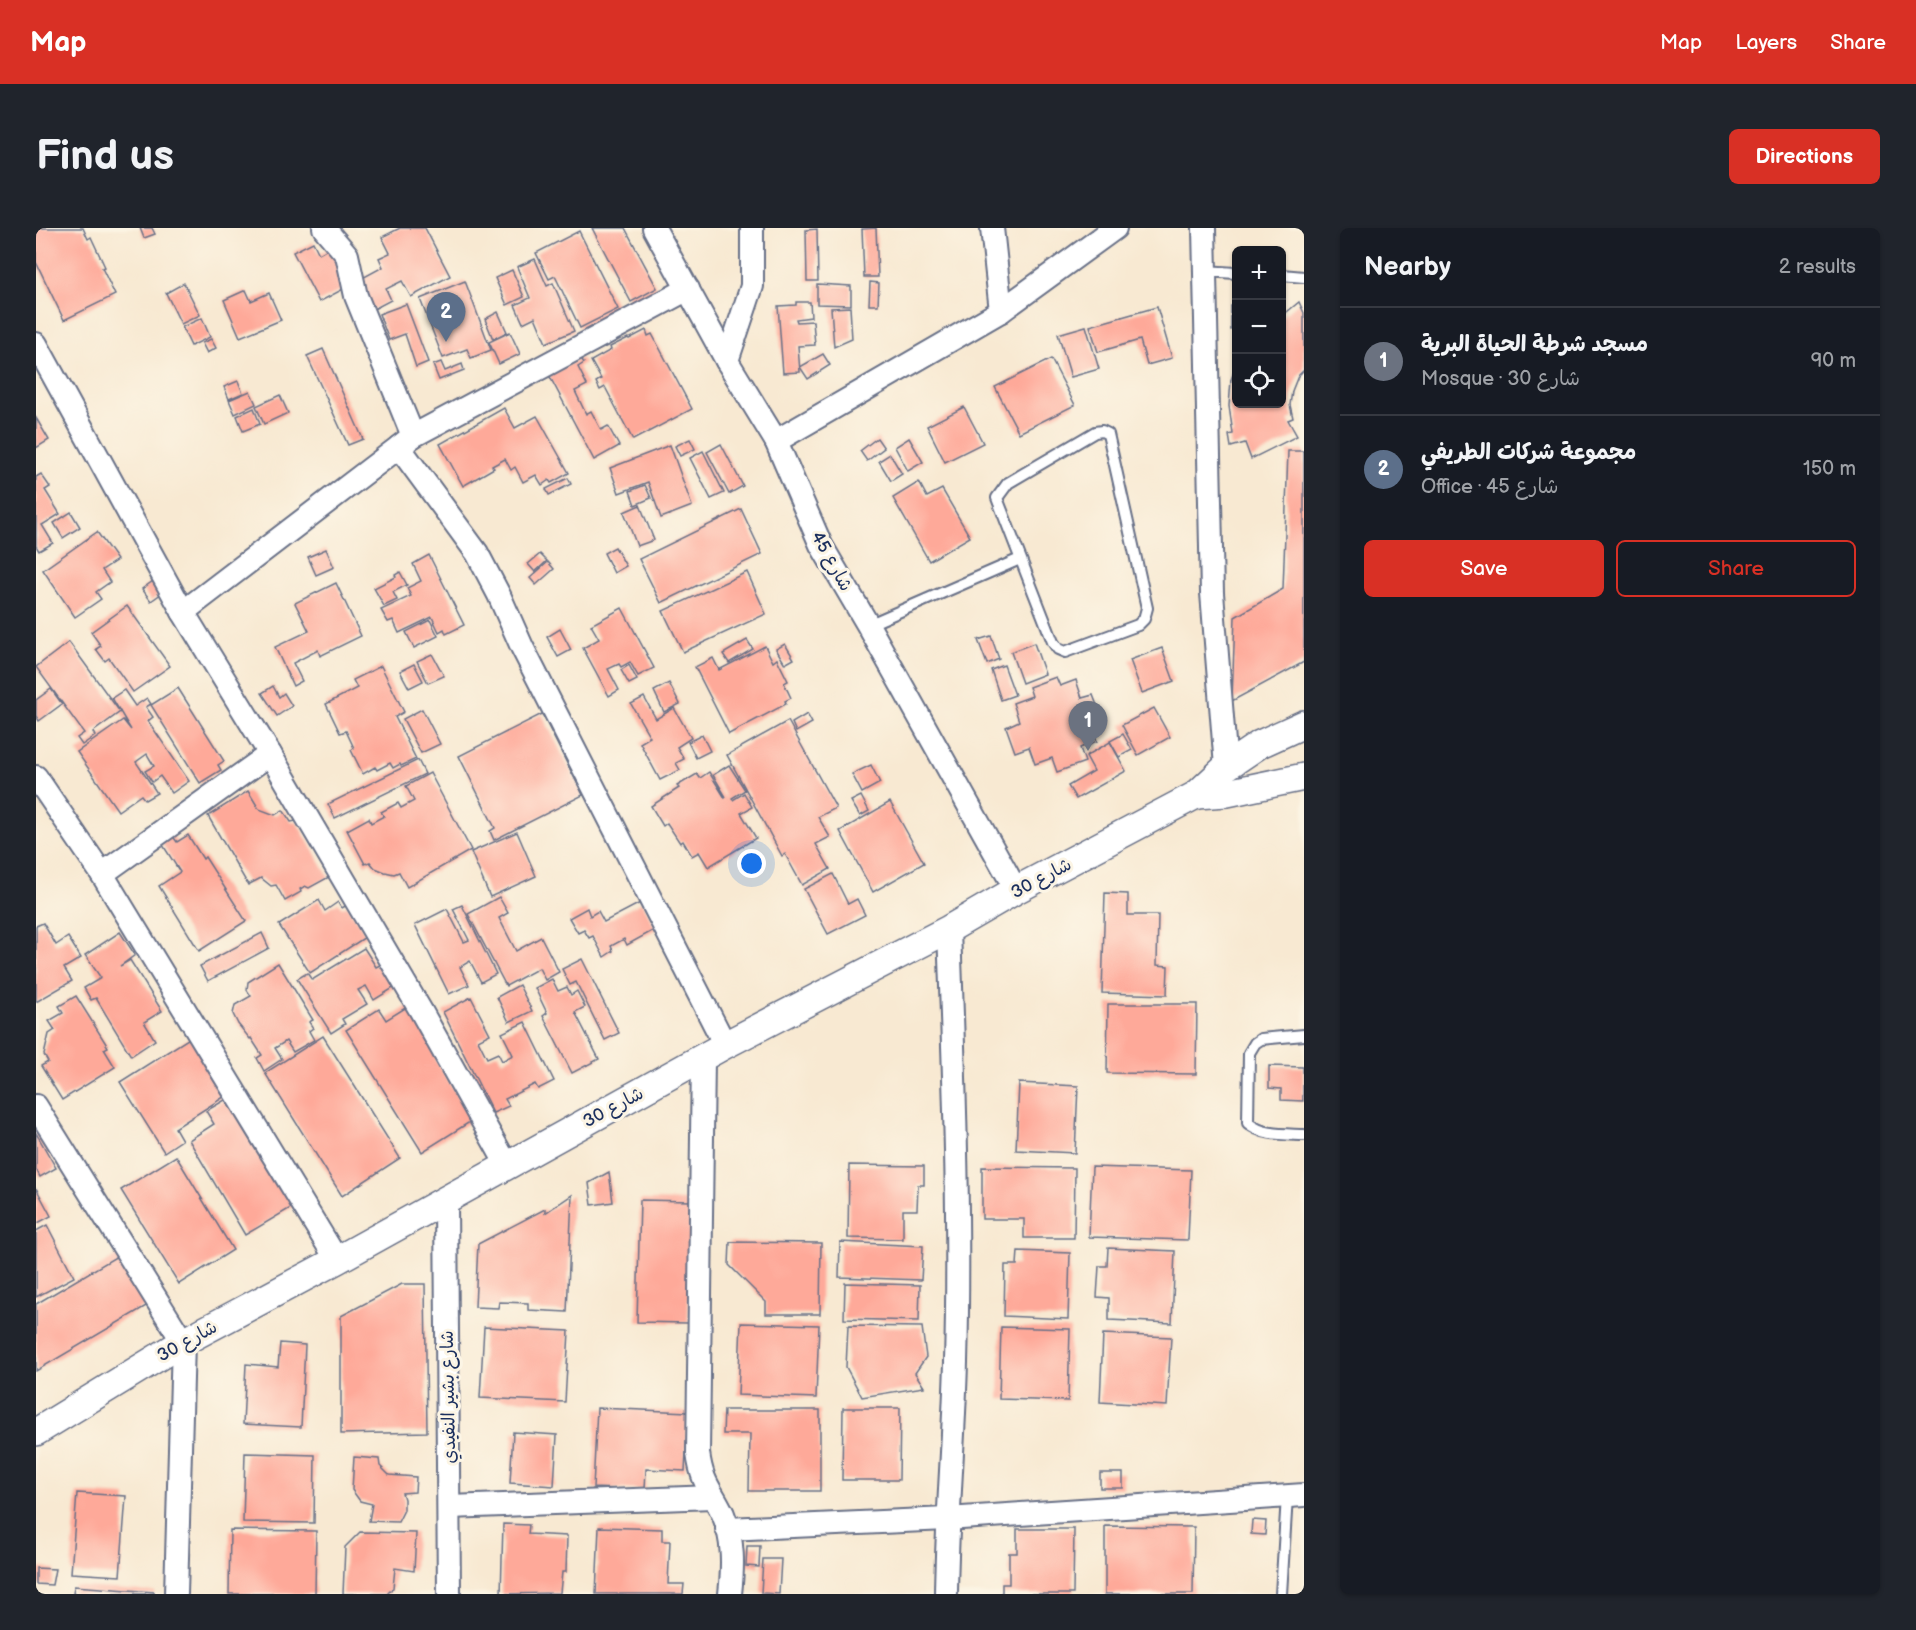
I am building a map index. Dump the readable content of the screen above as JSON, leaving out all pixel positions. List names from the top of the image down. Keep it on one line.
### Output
{"streets":{"street":["شارع 45","شارع 30","شارع بشير النفيدي"]},"crossings":[["شارع 45","شارع 30"],["شارع 30","شارع بشير النفيدي"]],"page":{"header":"Map","nav":["Map","Layers","Share"],"buttons":["Directions",["Save","Share"]],"title":"Find us","heading":["Nearby","2 results"],"map_buttons":["+","−"],"pins":["2","1"],"list":[{"mark":"1","name":"مسجد شرطة الحياة البرية","note":"Mosque · شارع 30","value":"90 m"},{"mark":"2","name":"مجموعة شركات الطريفي","note":"Office · شارع 45","value":"150 m"}]}}
